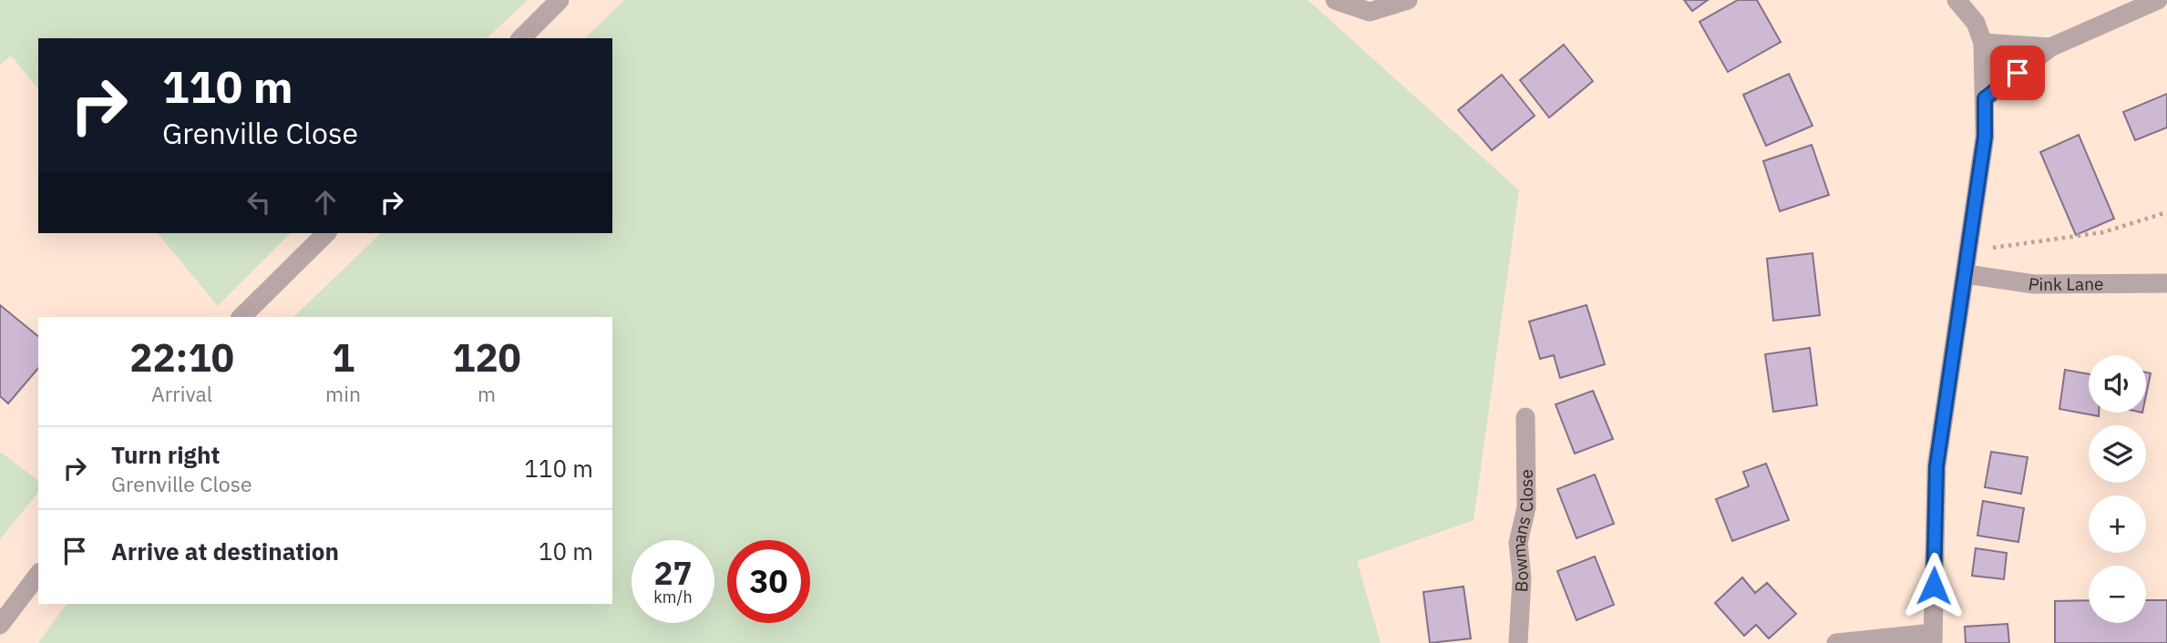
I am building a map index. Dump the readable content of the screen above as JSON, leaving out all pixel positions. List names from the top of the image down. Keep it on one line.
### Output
{"streets":{"street":["Pink Lane","Bowmans Close"]},"page":{"turn":["110 m","Grenville Close"],"eta":["22:10","Arrival","1","min","120","m"],"map_buttons":["+","−"],"list":[{"name":"Turn right","note":"Grenville Close","value":"110 m"},{"name":"Arrive at destination","value":"10 m"}],"speed":"27 km/h","limit":"30"}}
